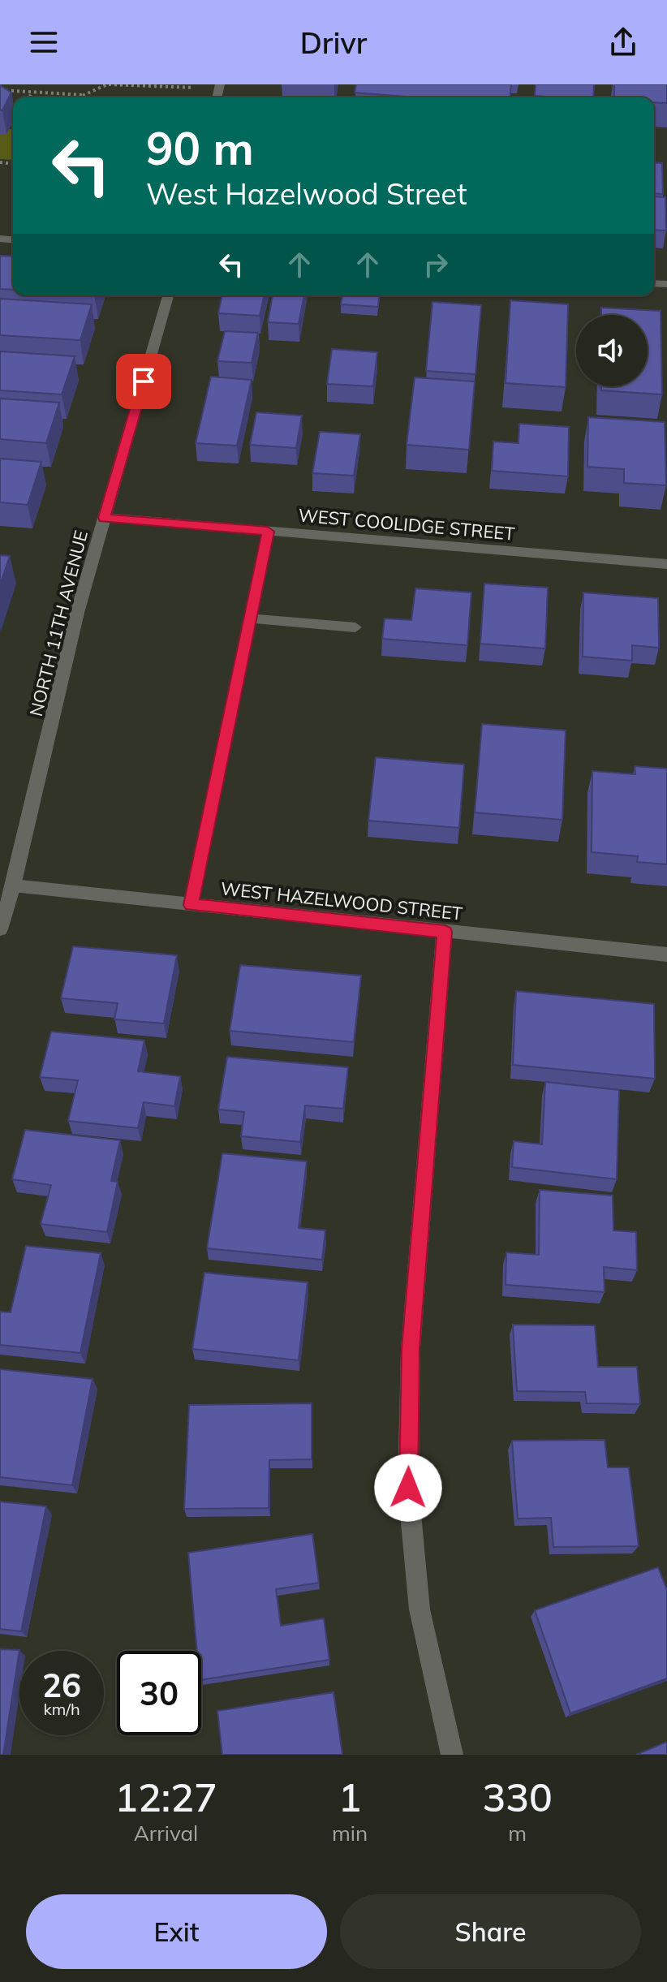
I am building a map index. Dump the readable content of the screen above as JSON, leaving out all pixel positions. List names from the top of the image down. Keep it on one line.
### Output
{"streets":{"street":["WEST COOLIDGE STREET","NORTH 11TH AVENUE","WEST HAZELWOOD STREET"]},"crossings":[["WEST COOLIDGE STREET","NORTH 11TH AVENUE"],["NORTH 11TH AVENUE","WEST HAZELWOOD STREET"]],"page":{"header":"Drivr","turn":["90 m","West Hazelwood Street"],"speed":"26 km/h","limit":"30","eta":["12:27","Arrival","1","min","330","m"],"buttons":["Exit","Share"]}}
